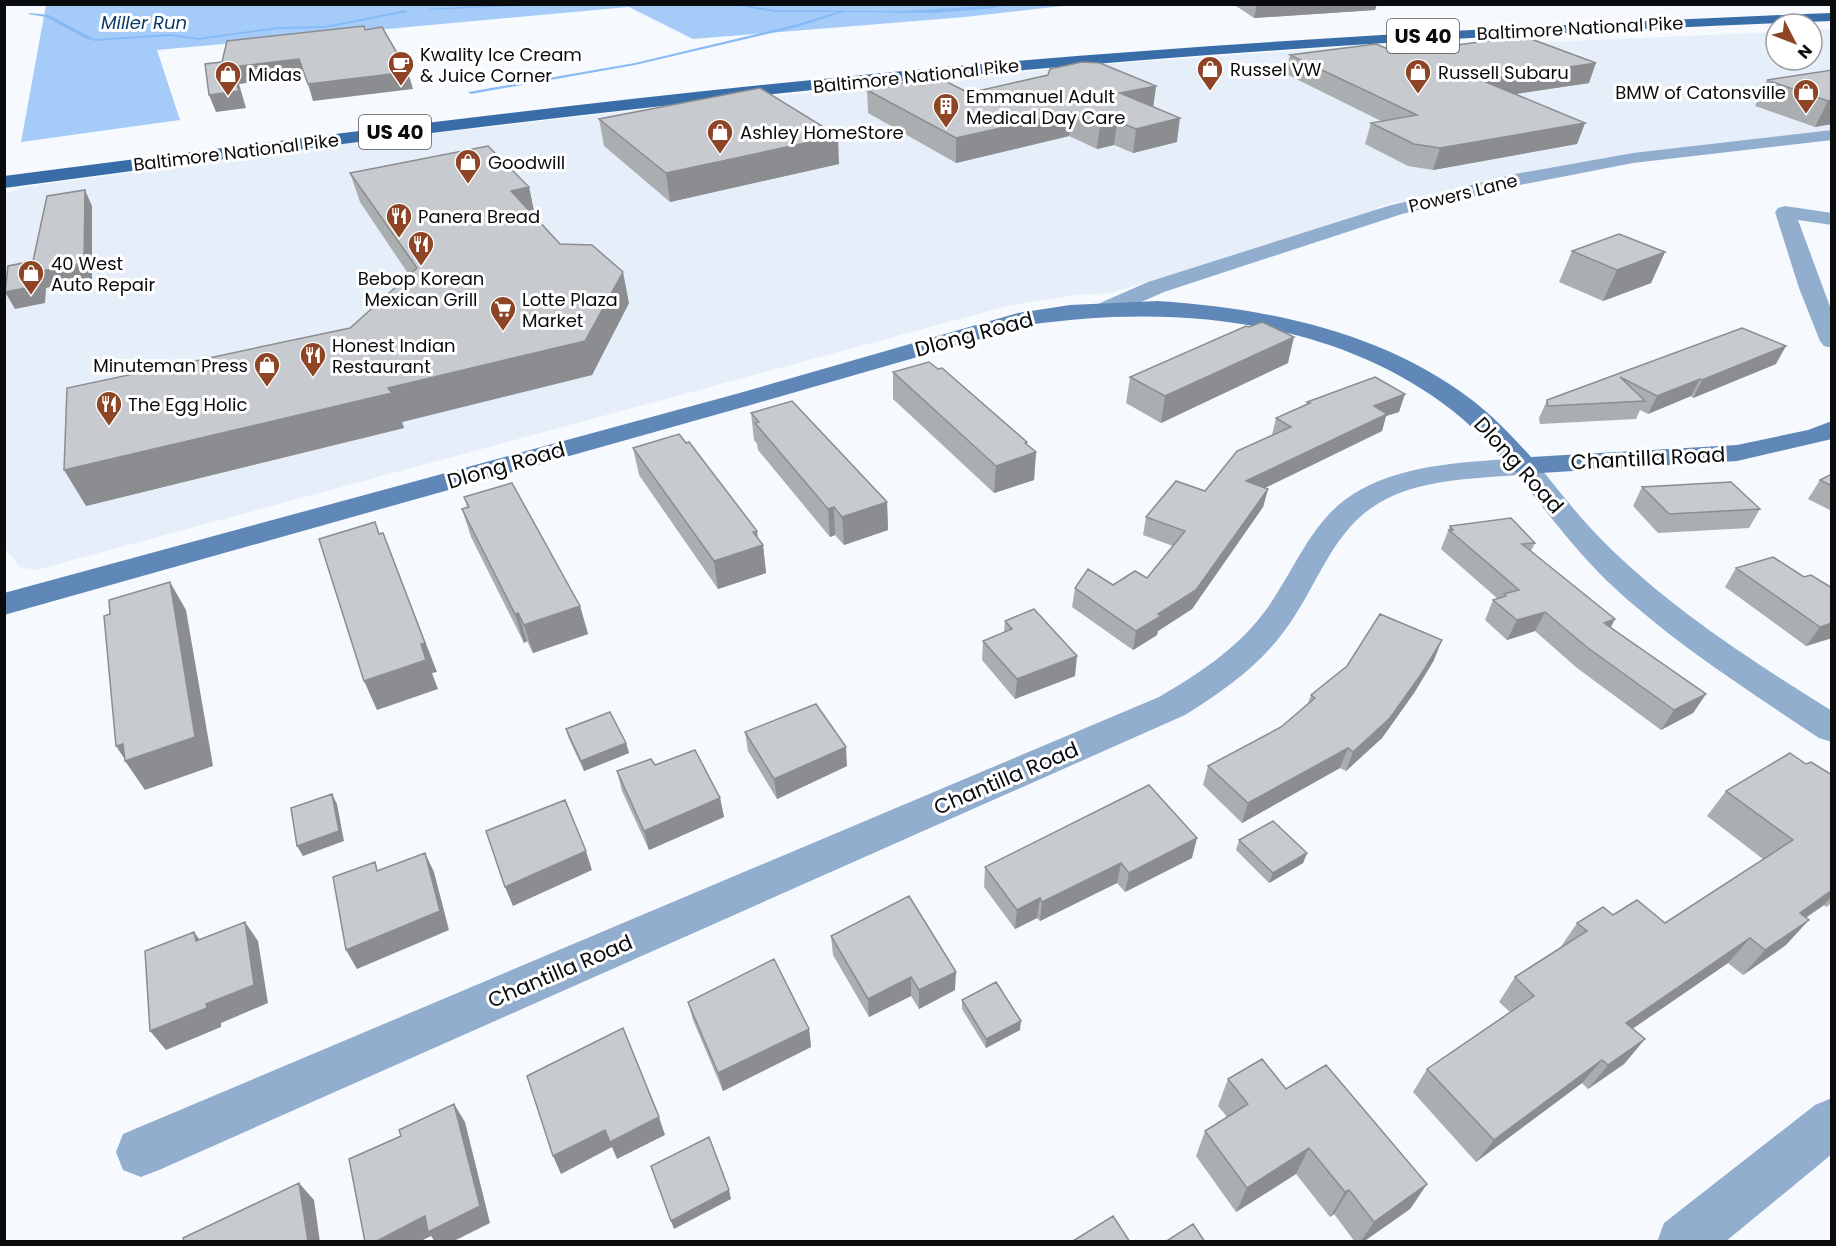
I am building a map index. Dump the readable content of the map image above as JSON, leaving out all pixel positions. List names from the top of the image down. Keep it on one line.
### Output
{"streets":{"main road":["Baltimore National Pike","US 40"],"street":["Powers Lane","Dlong Road","Chantilla Road"]},"crossings":[["Powers Lane","Dlong Road"],["Dlong Road","Chantilla Road"]],"water":["Miller Run"],"places":{"cafe":["Kwality Ice Cream & Juice Corner"],"shop":["Russel VW","Russell Subaru","Midas","BMW of Catonsville","Ashley HomeStore","Goodwill","40 West Auto Repair","Minuteman Press"],"building":["Emmanuel Adult Medical Day Care"],"restaurant":["Panera Bread","Bebop Korean Mexican Grill","Honest Indian Restaurant","The Egg Holic"],"supermarket":["Lotte Plaza Market"]},"north":"bottom right"}
